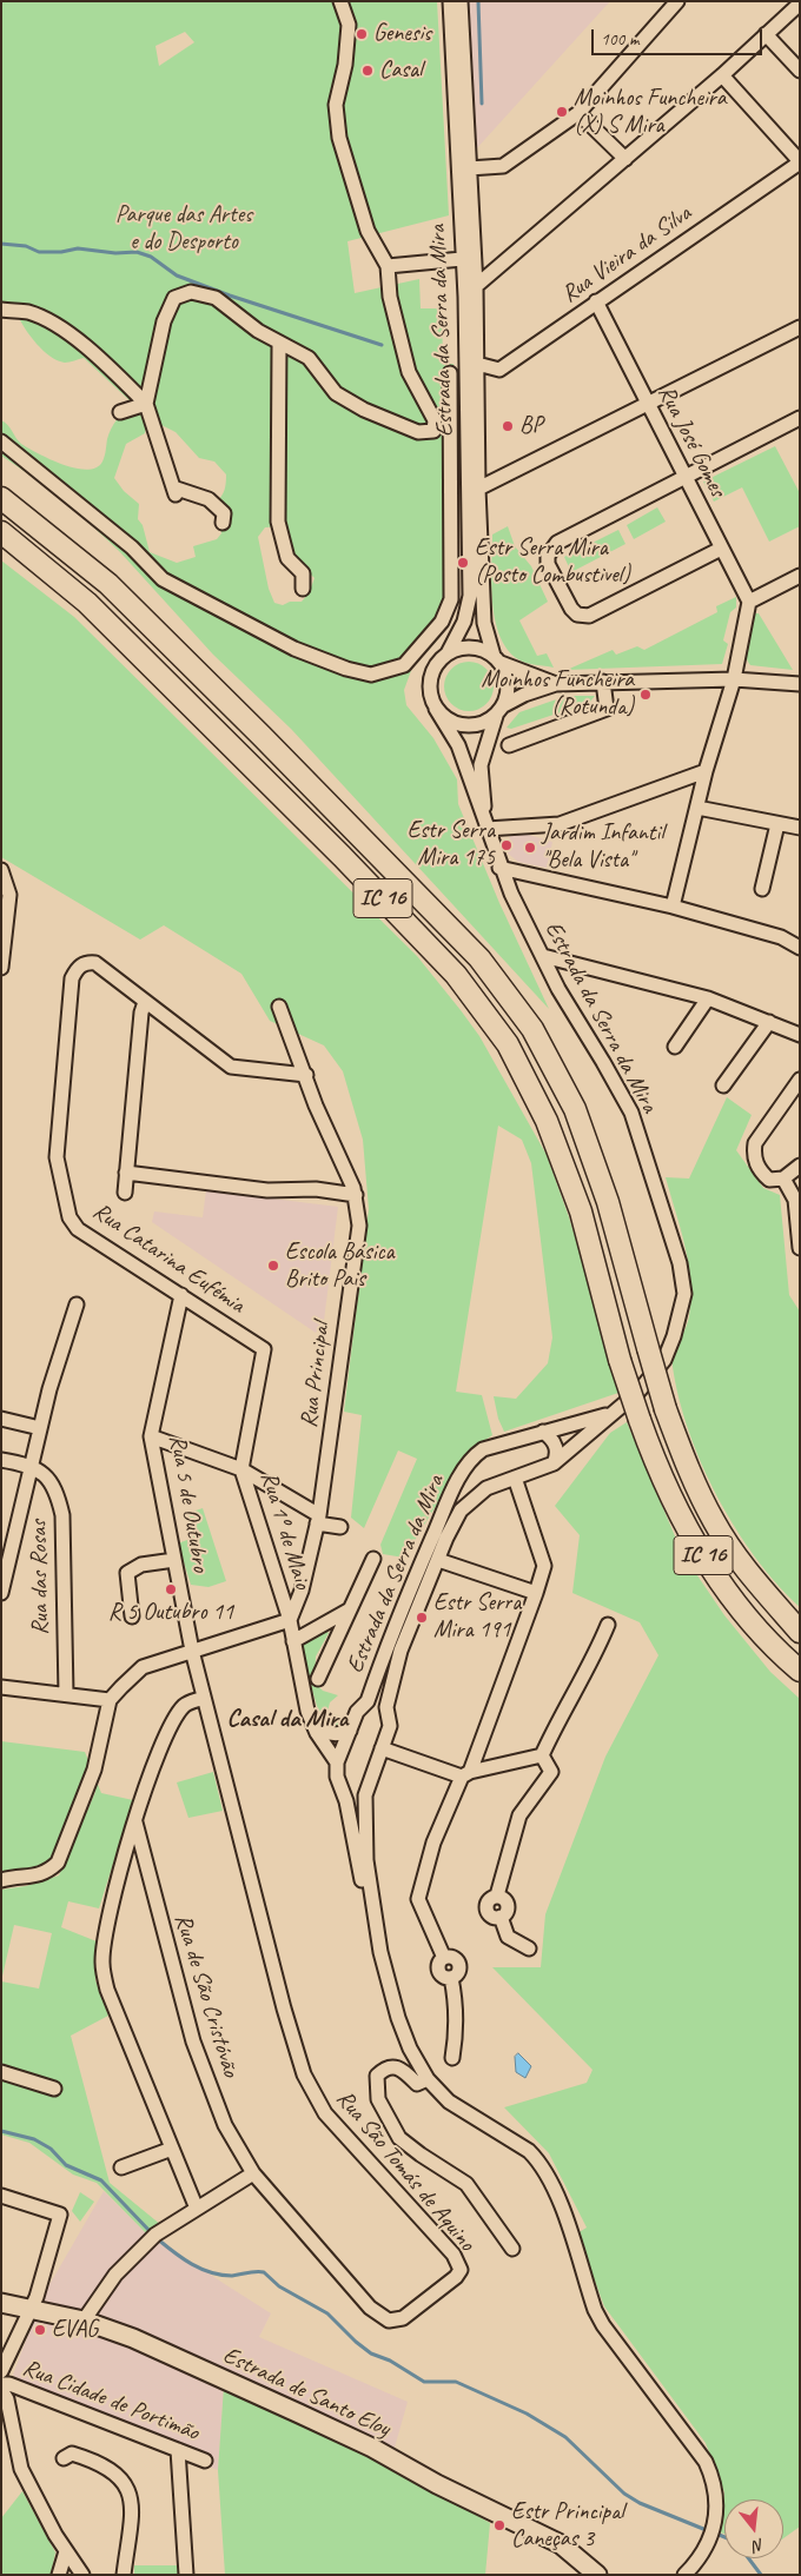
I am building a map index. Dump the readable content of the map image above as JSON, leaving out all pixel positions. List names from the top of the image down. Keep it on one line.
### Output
{"streets":{"highway":["IC 16"],"main road":["Estrada de Santo Eloy"],"street":["Rua Vieira da Silva","Estrada da Serra da Mira","Rua José Gomes","Rua Catarina Eufémia","Rua Principal","Rua 5 de Outubro","Rua 1º de Maio","Rua das Rosas","Rua de São Cristóvão","Rua São Tomás de Aquino","Rua Cidade de Portimão"]},"crossings":[["Rua Vieira da Silva","Estrada da Serra da Mira"],["Rua Vieira da Silva","Rua José Gomes"],["Estrada da Serra da Mira","Rua 1º de Maio"],["Rua Catarina Eufémia","Rua Principal"],["Rua Catarina Eufémia","Rua 5 de Outubro"],["Rua Catarina Eufémia","Rua 1º de Maio"],["Rua Principal","Rua 1º de Maio"],["Rua 5 de Outubro","Rua São Tomás de Aquino"],["Rua de São Cristóvão","Rua São Tomás de Aquino"]],"districts":["Casal da Mira"],"parks":["Parque das Artes e do Desporto"],"places":["Genesis","Casal","Moinhos Funcheira (X) S Mira","BP","Estr Serra Mira (Posto Combustivel)","Moinhos Funcheira (Rotunda)","Estr Serra Mira 175","Jardim Infantil \"Bela Vista\"","Escola Básica Brito Pais","R 5 Outubro 11","Estr Serra Mira 191","EVAG","Estr Principal Caneças 3"],"scale_bar":"100 m","north":"bottom"}
